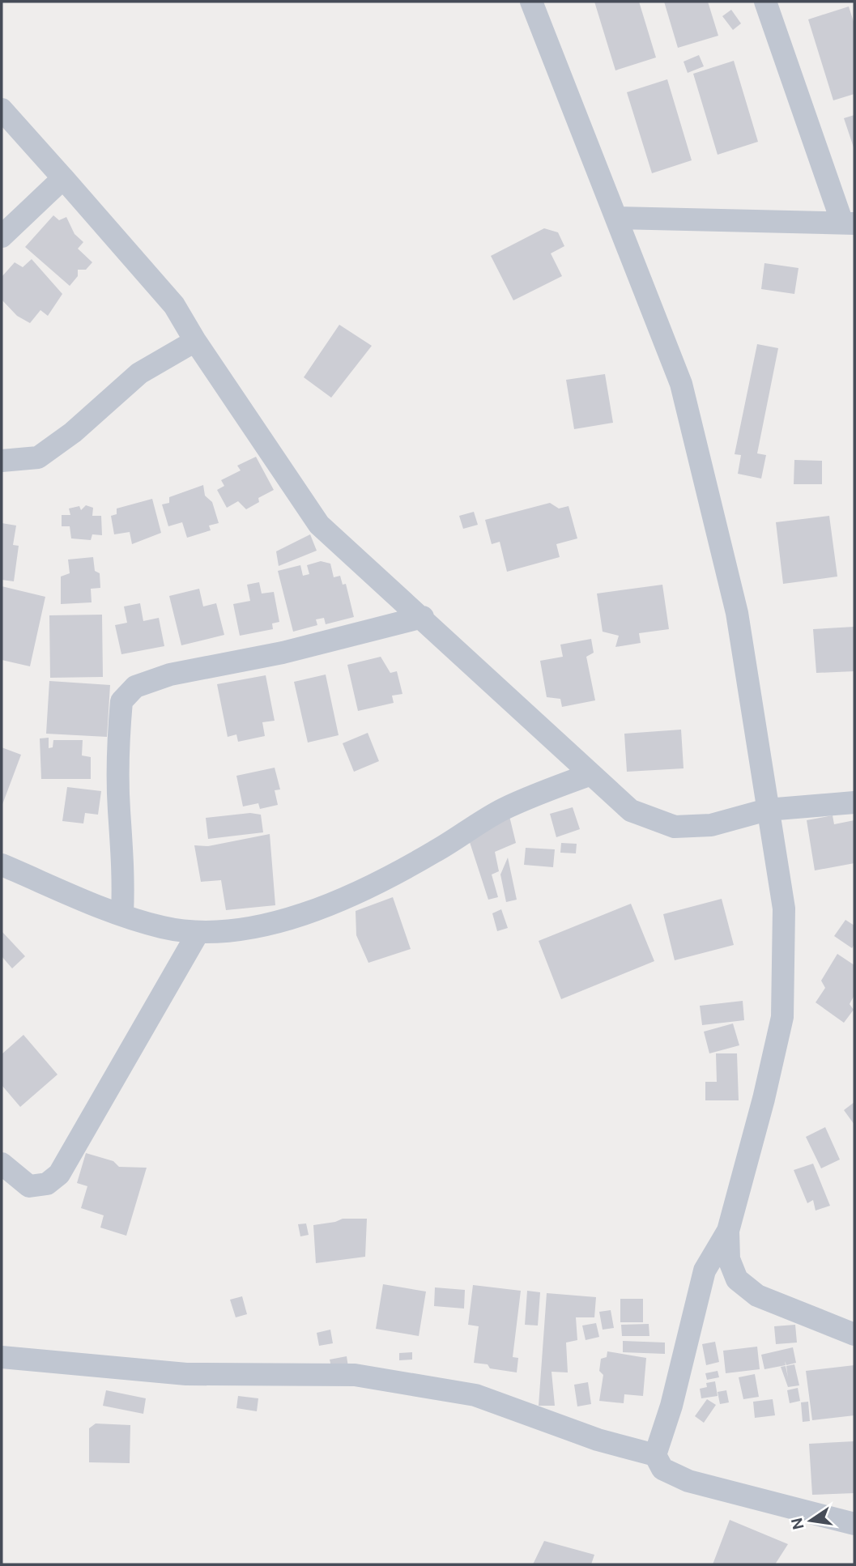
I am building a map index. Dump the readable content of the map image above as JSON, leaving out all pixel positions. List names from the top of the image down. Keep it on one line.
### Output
{"north":"left"}
